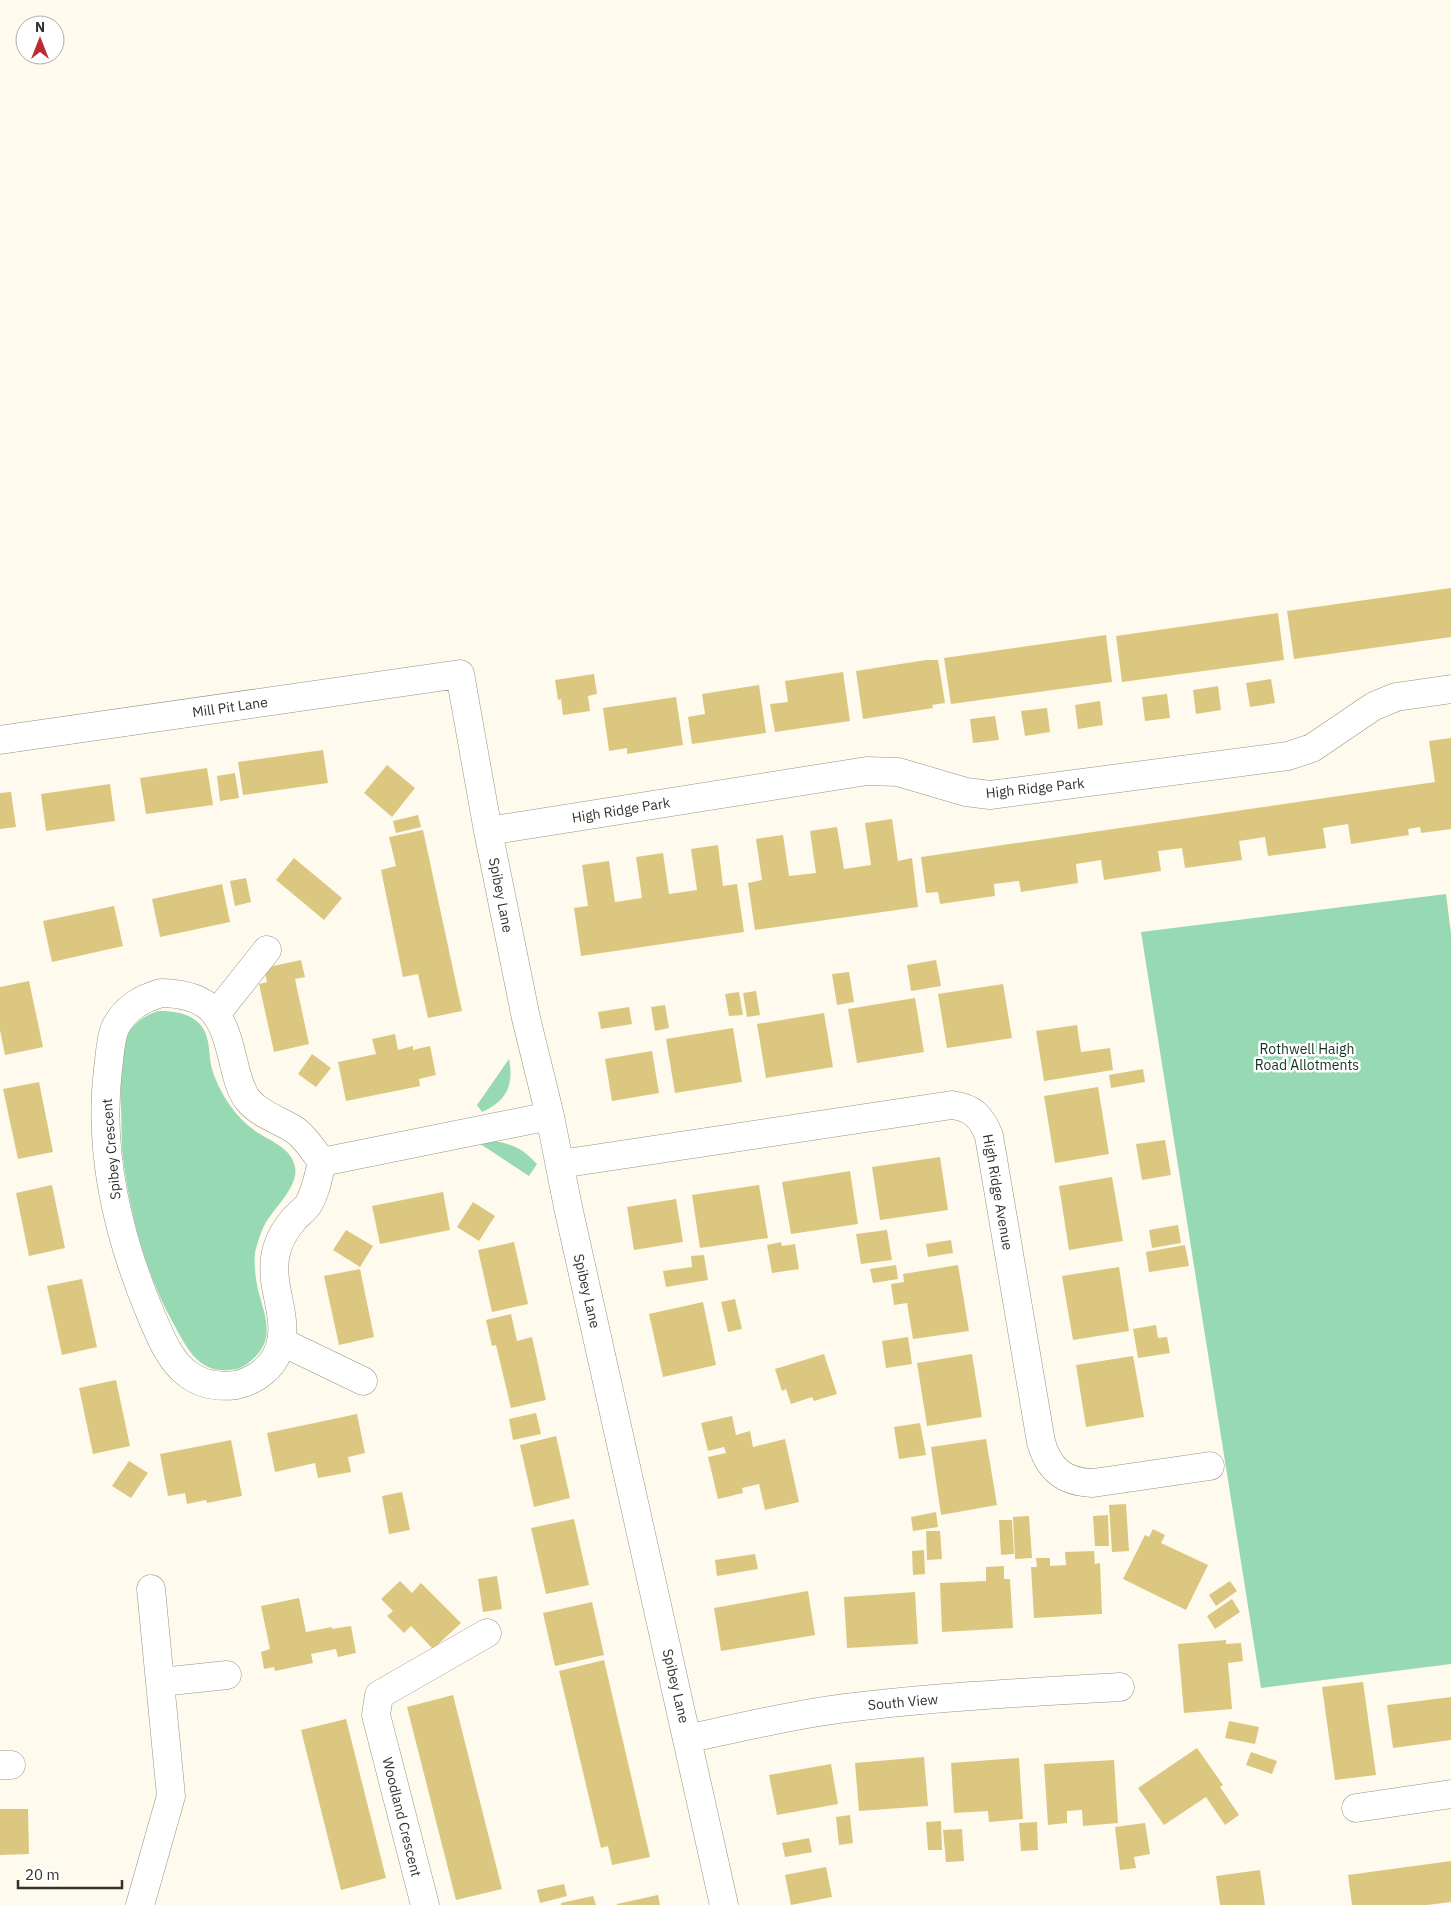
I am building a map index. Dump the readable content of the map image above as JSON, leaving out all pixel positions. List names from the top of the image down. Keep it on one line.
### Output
{"streets":{"street":["Mill Pit Lane","High Ridge Park","Spibey Lane","Spibey Crescent","High Ridge Avenue","South View","Woodland Crescent"]},"crossings":[["Mill Pit Lane","Spibey Lane"],["High Ridge Park","Spibey Lane"],["Spibey Lane","High Ridge Avenue"],["Spibey Lane","South View"]],"parks":["Rothwell Haigh Road Allotments"],"scale_bar":"20 m","north":"top"}
